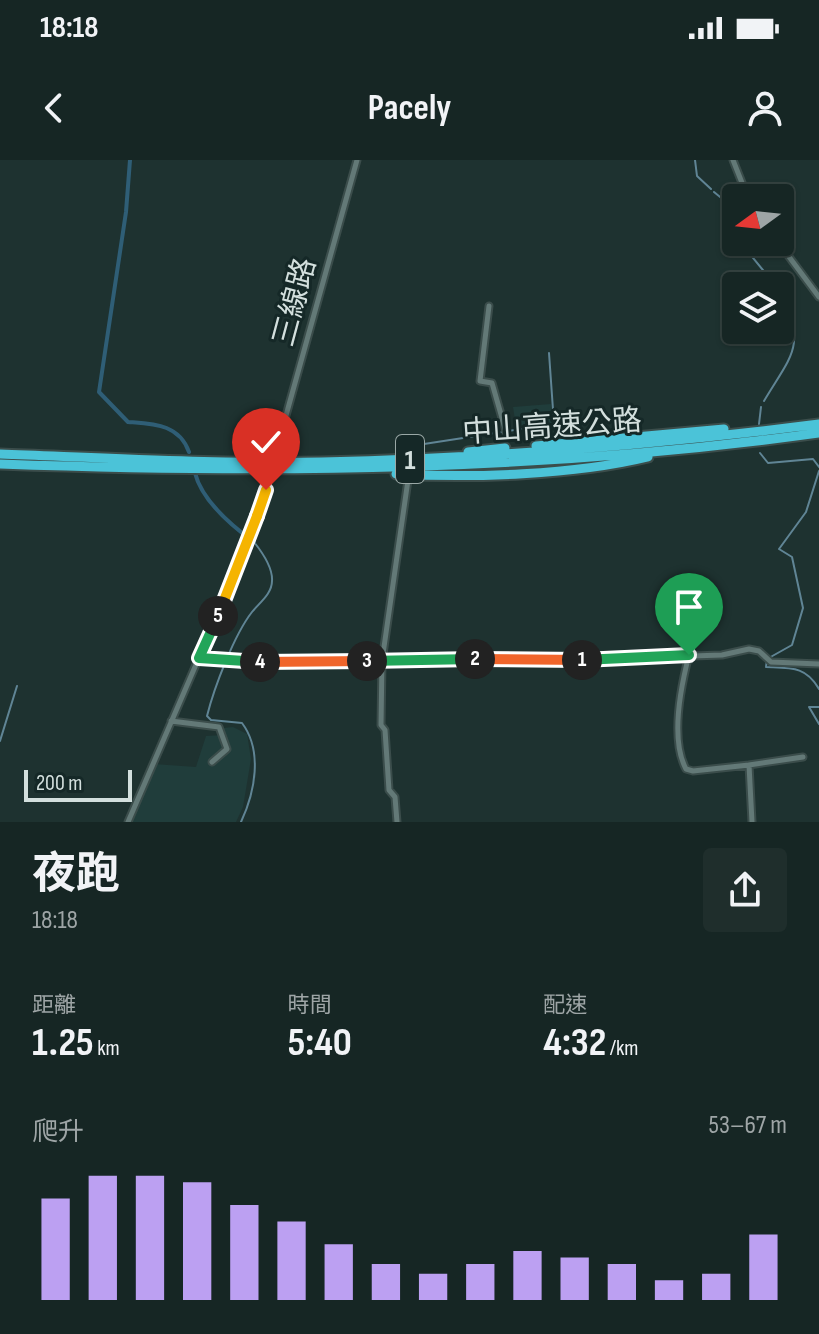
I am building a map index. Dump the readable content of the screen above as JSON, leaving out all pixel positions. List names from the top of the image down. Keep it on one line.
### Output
{"streets":{"highway":["中山高速公路","1"],"street":["三線路"]},"scale_bar":"200 m","north":"left","page":{"status":"18:18","header":"Pacely","pins":["5","2","1","3","4"],"scale":"200 m","heading":["夜跑","18:18"],"stats":[["距離","1.25 km"],["時間","5:40"],["配速","4:32 /km"]],"chart":["爬升","53–67 m"]}}
